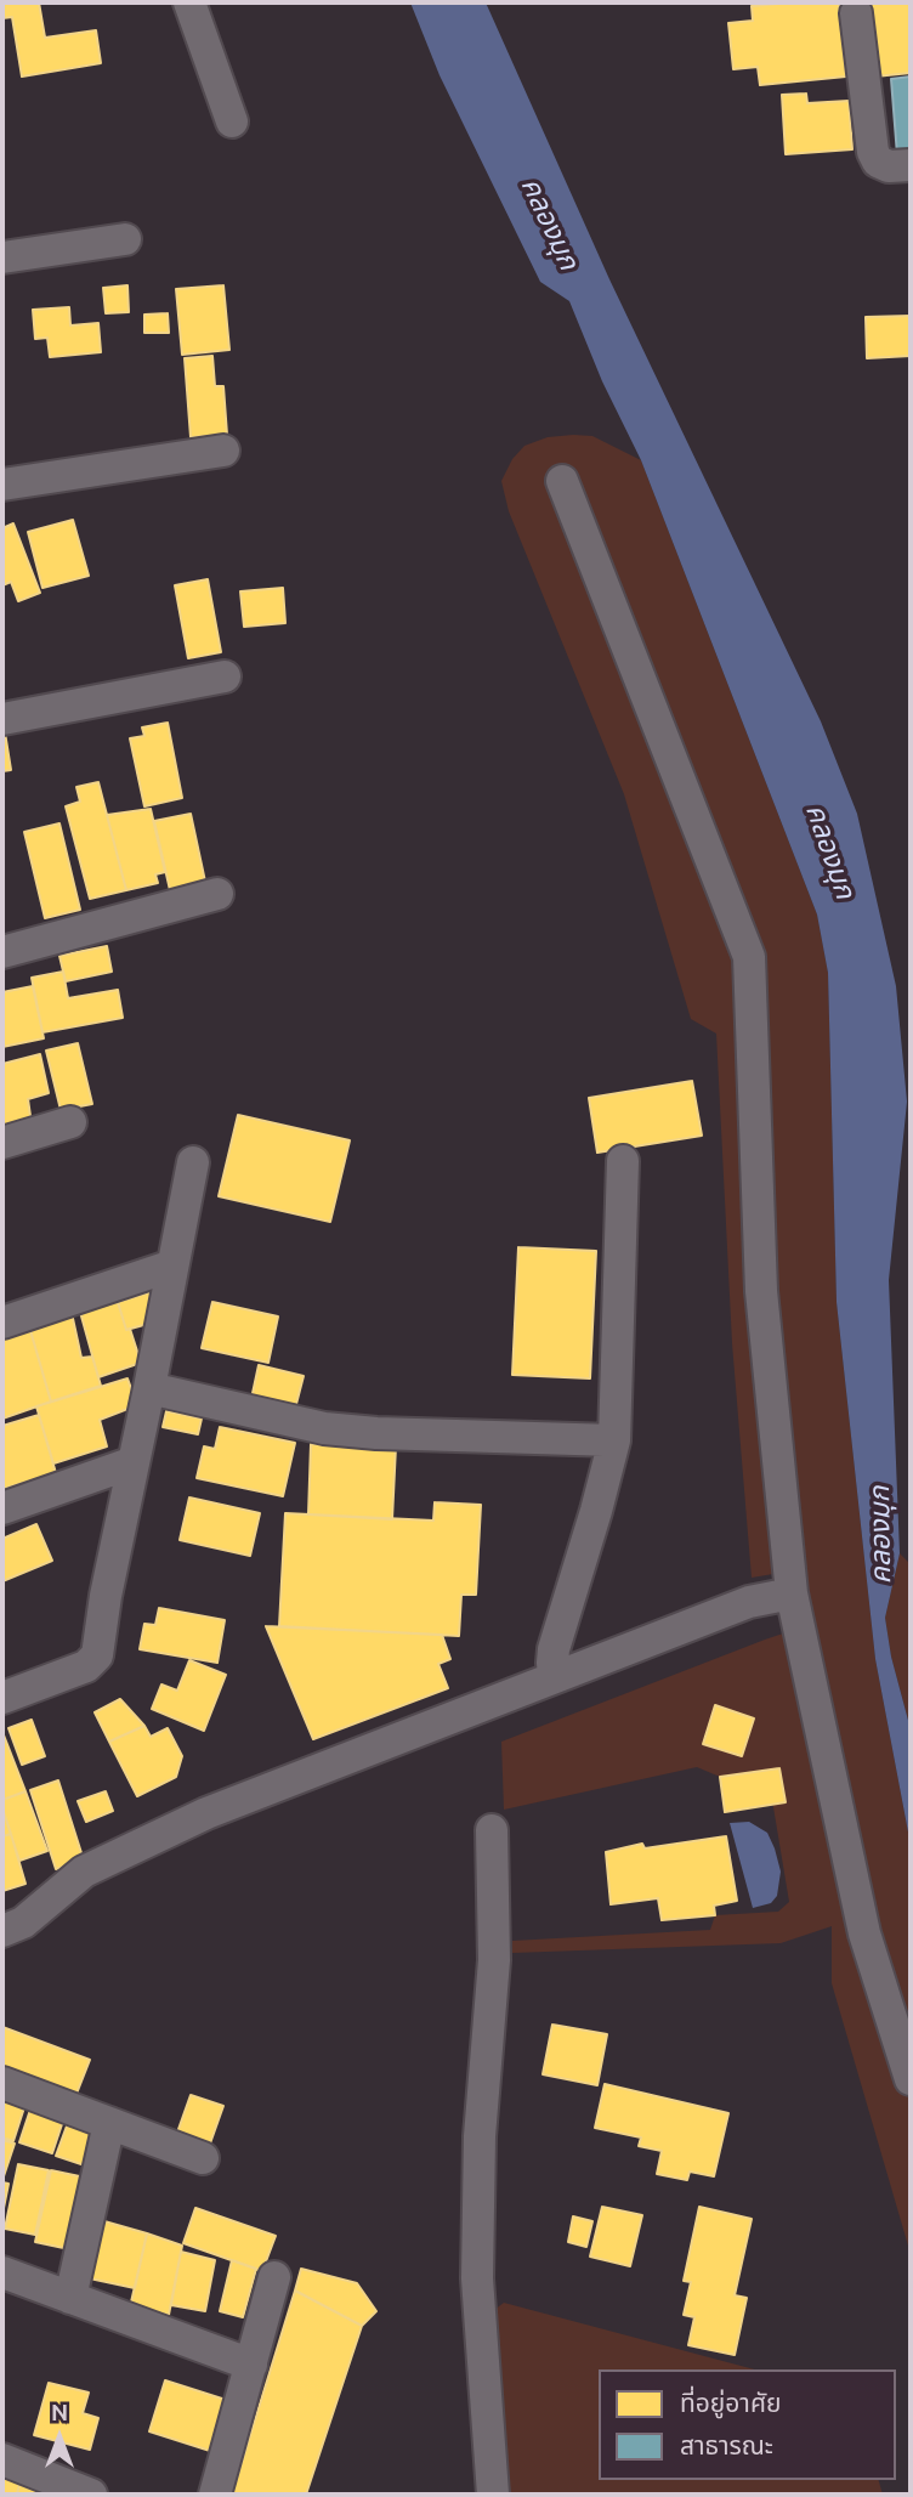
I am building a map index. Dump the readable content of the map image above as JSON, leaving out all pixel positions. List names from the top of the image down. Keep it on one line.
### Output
{"water":["คลองมุก"],"legend":["ที่อยู่อาศัย","สาธารณะ"],"north":"top"}
